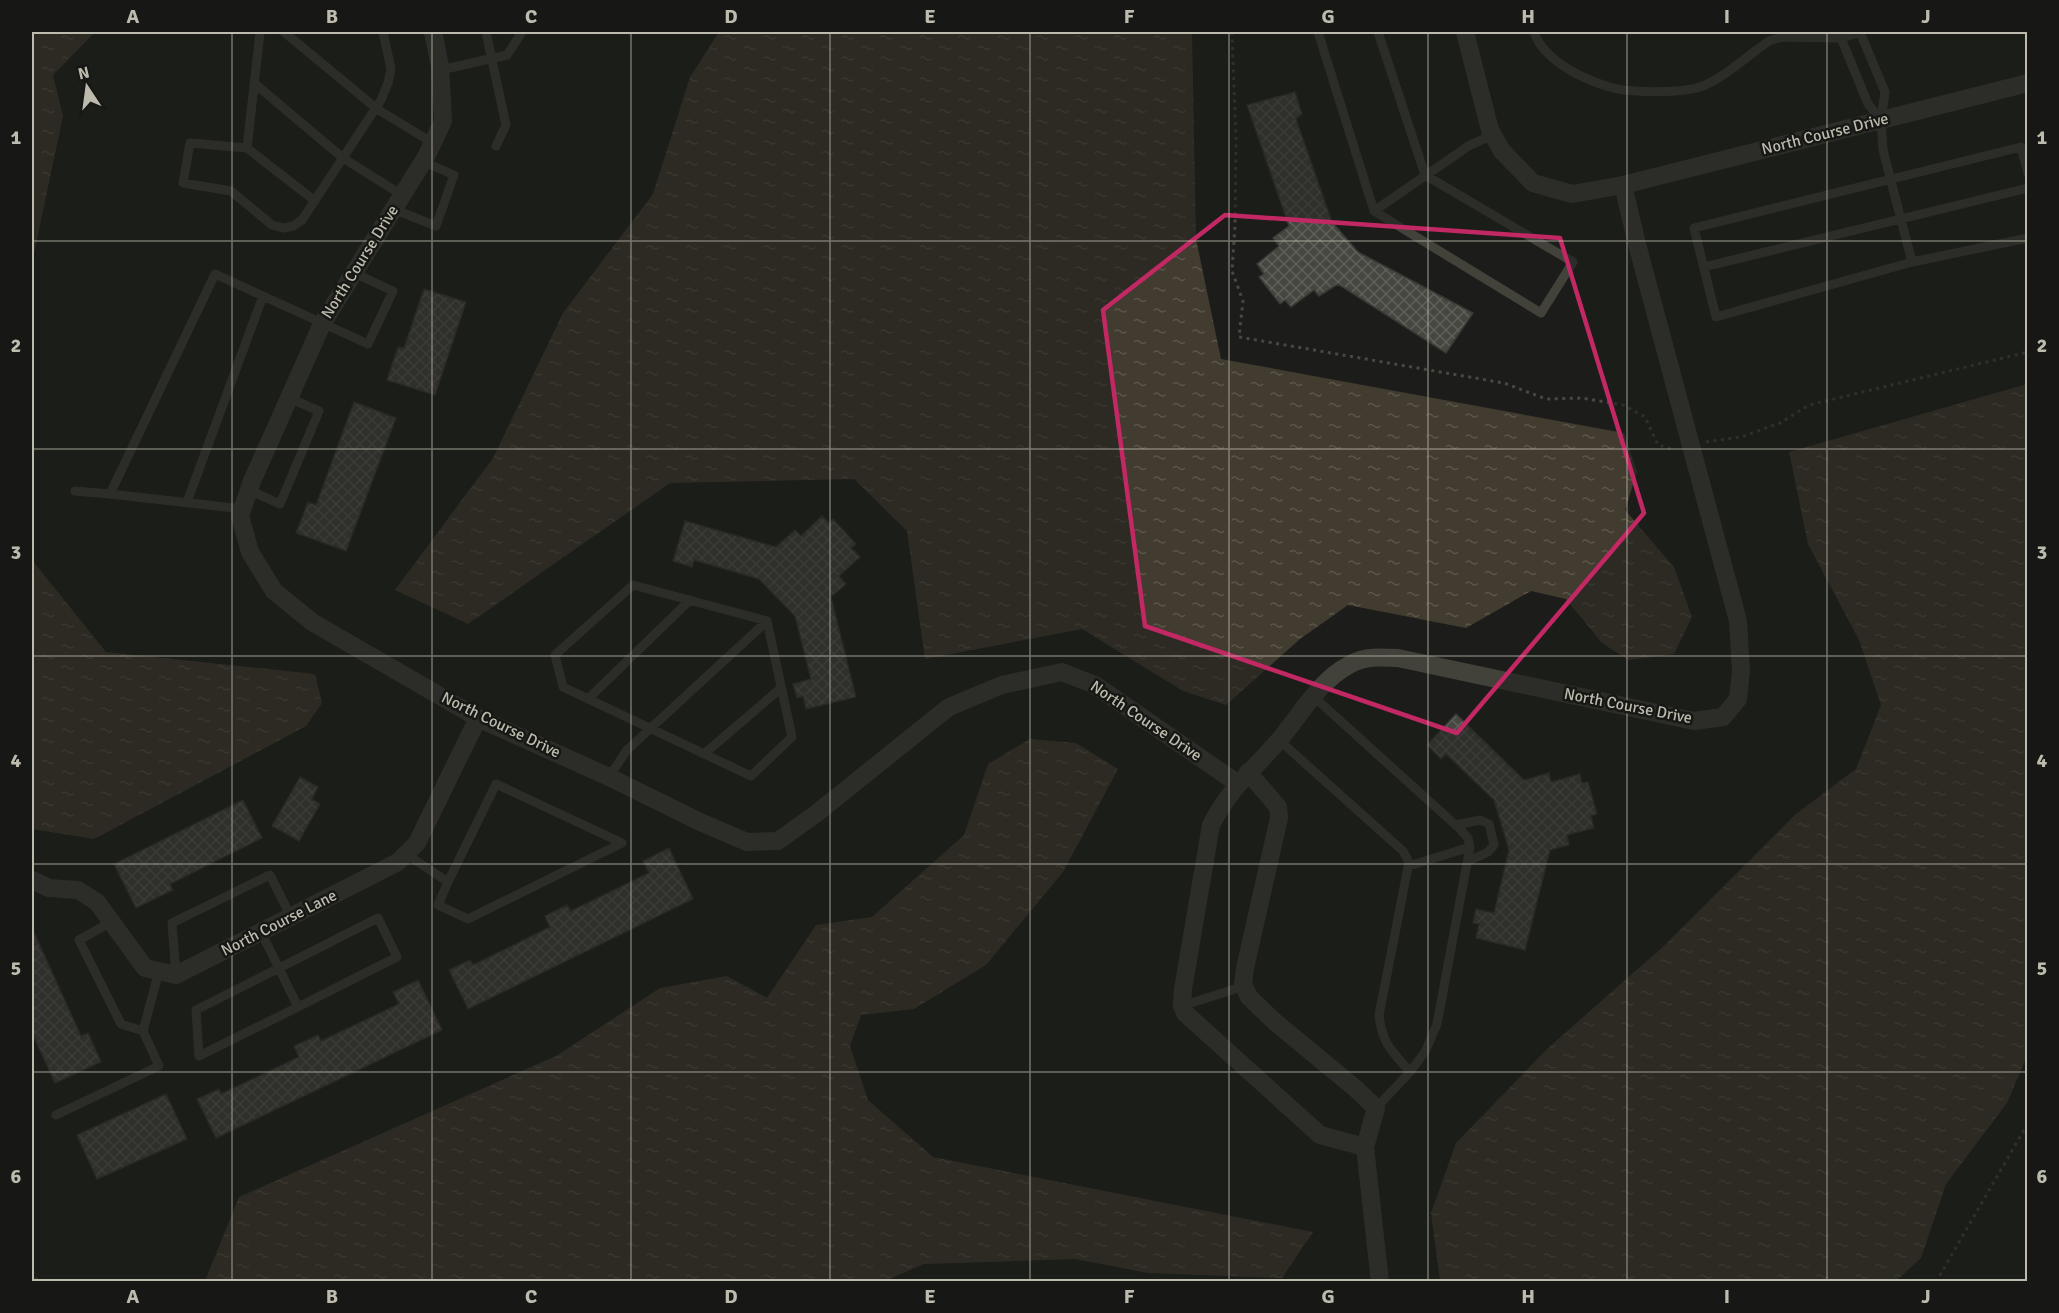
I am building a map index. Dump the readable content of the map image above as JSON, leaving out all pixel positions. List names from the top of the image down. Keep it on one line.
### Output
{"streets":{"street":["North Course Drive","North Course Lane"]},"crossings":[["North Course Drive","North Course Lane"]],"north":"top","grid":{"columns":["A","B","C","D","E","F","G","H","I","J"],"rows":["1","2","3","4","5","6"]}}
